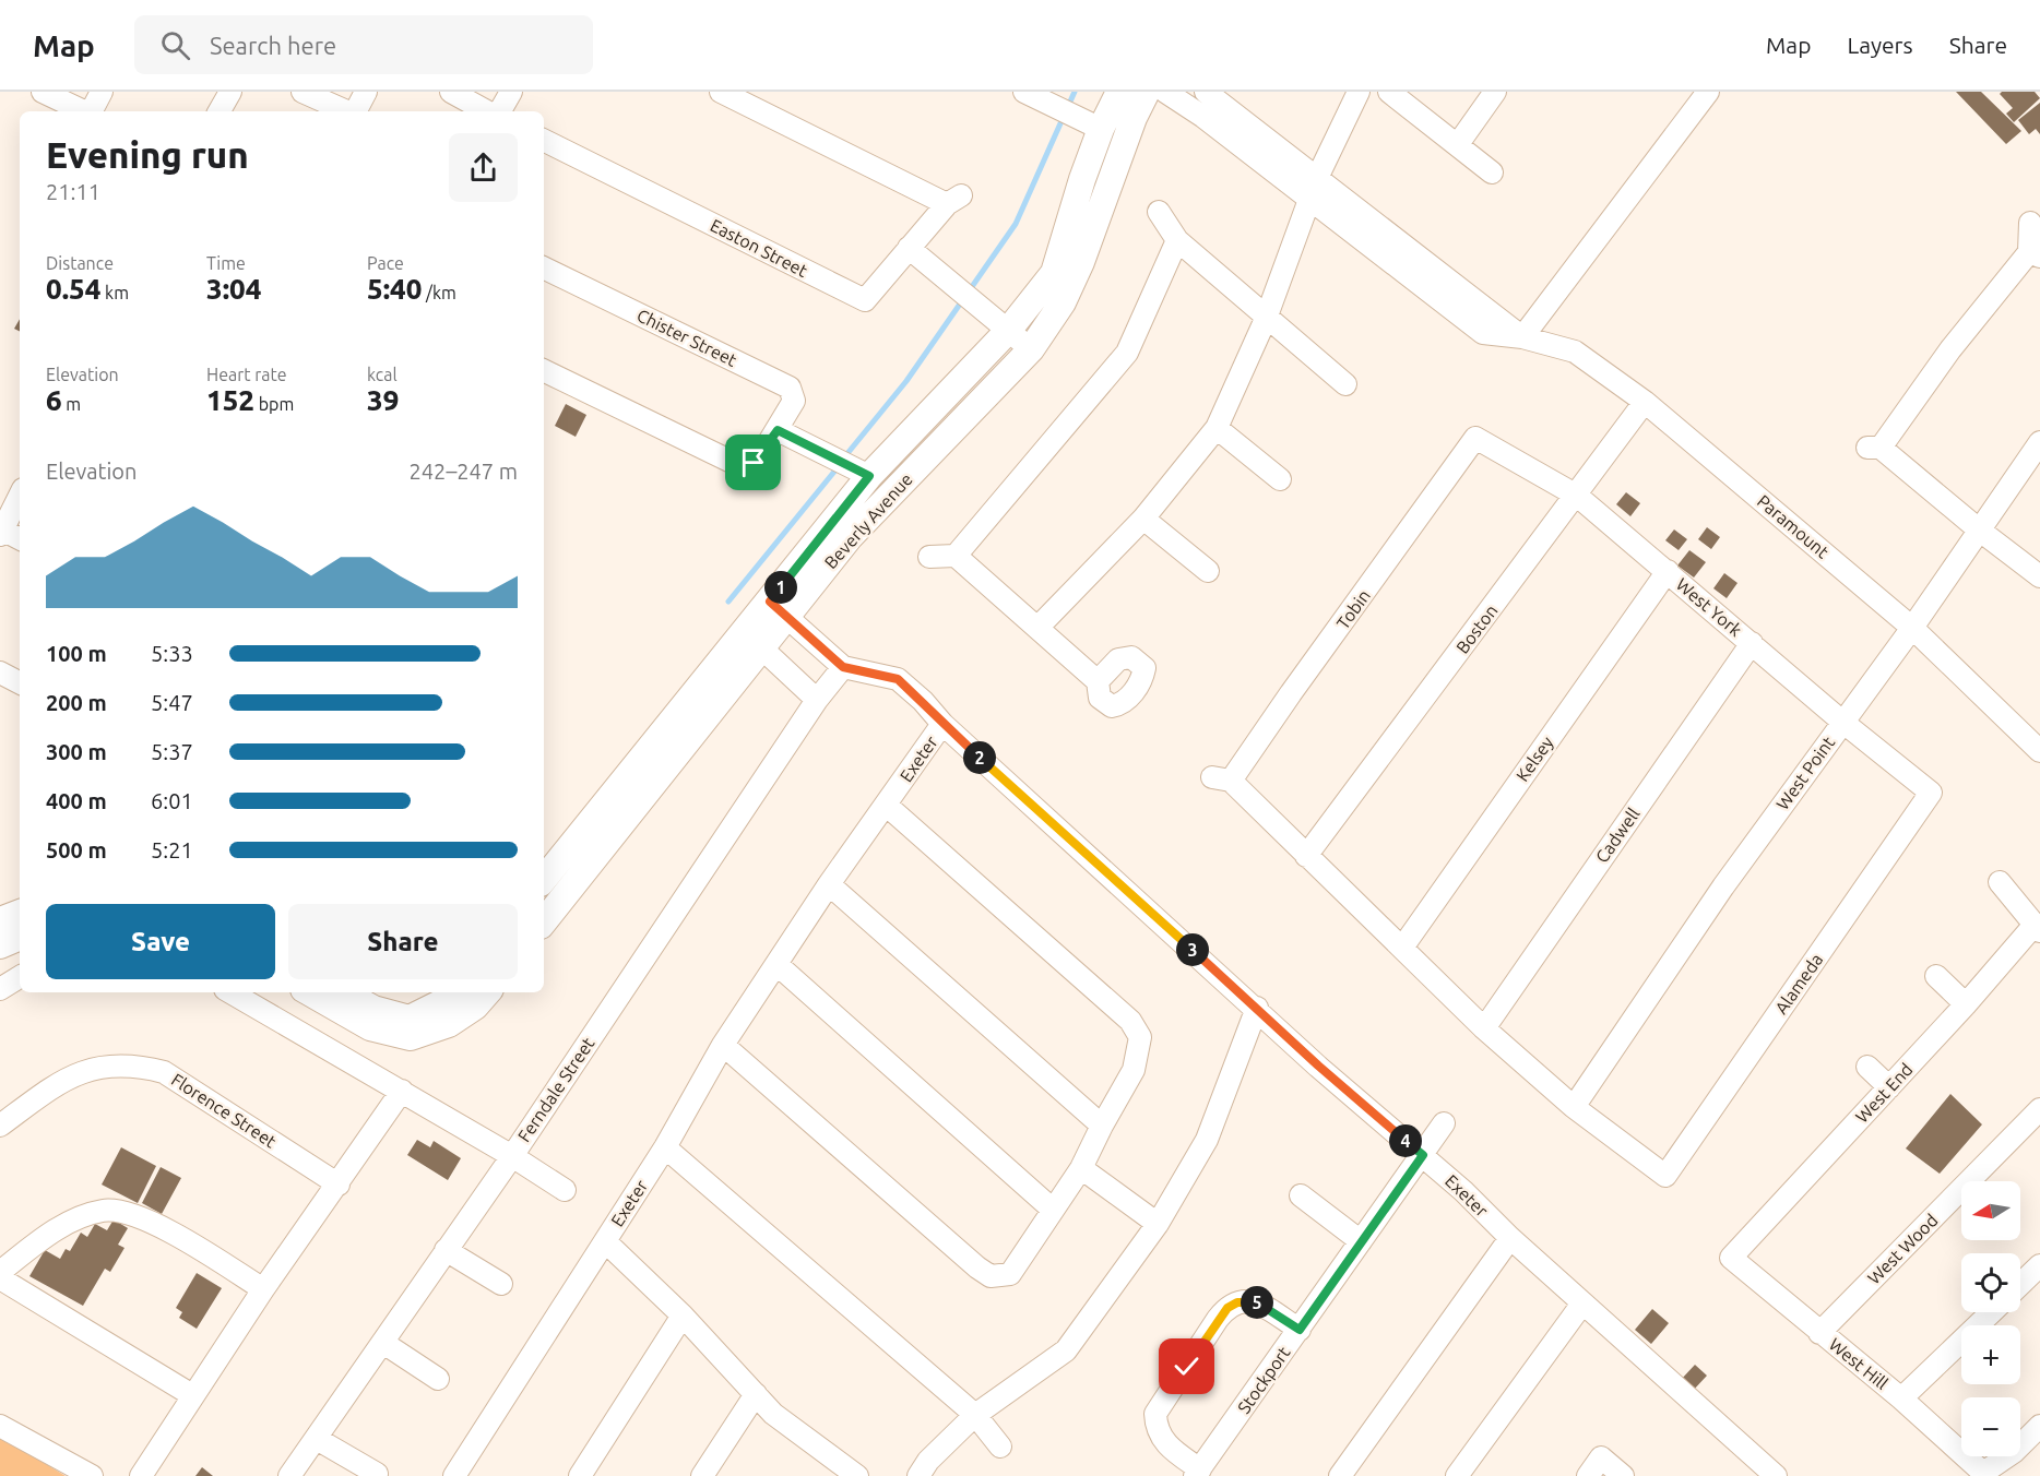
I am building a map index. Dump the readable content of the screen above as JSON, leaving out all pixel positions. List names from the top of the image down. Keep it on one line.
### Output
{"streets":{"street":["Easton Street","Chister Street","Beverly Avenue","Paramount","West York","Tobin","Boston","Exeter","Kelsey","West Point","Cadwell","Alameda","Ferndale Street","West End","Florence Street","West Wood","West Hill","Stockport"]},"crossings":[["Paramount","Boston"],["Paramount","West Point"],["West York","Tobin"],["West York","Boston"],["West York","Kelsey"],["West York","West Point"],["West York","Cadwell"],["West York","Alameda"],["Tobin","Boston"],["Exeter","Stockport"],["West Point","Alameda"],["West End","West Hill"],["West Wood","West Hill"]],"north":"left","page":{"header":"Map","search":"Search here","nav":["Map","Layers","Share"],"heading":["Evening run","21:11"],"stats":[["Distance","0.54 km"],["Time","3:04"],["Pace","5:40 /km"],["Elevation","6 m"],["Heart rate","152 bpm"],["kcal","39"]],"chart":["Elevation","242–247 m"],"pins":["1","2","3","4","5"],"list":[{"name":"100 m","note":"5:33"},{"name":"200 m","note":"5:47"},{"name":"300 m","note":"5:37"},{"name":"400 m","note":"6:01"},{"name":"500 m","note":"5:21"}],"buttons":["Save","Share"],"map_buttons":["+","−"]}}
